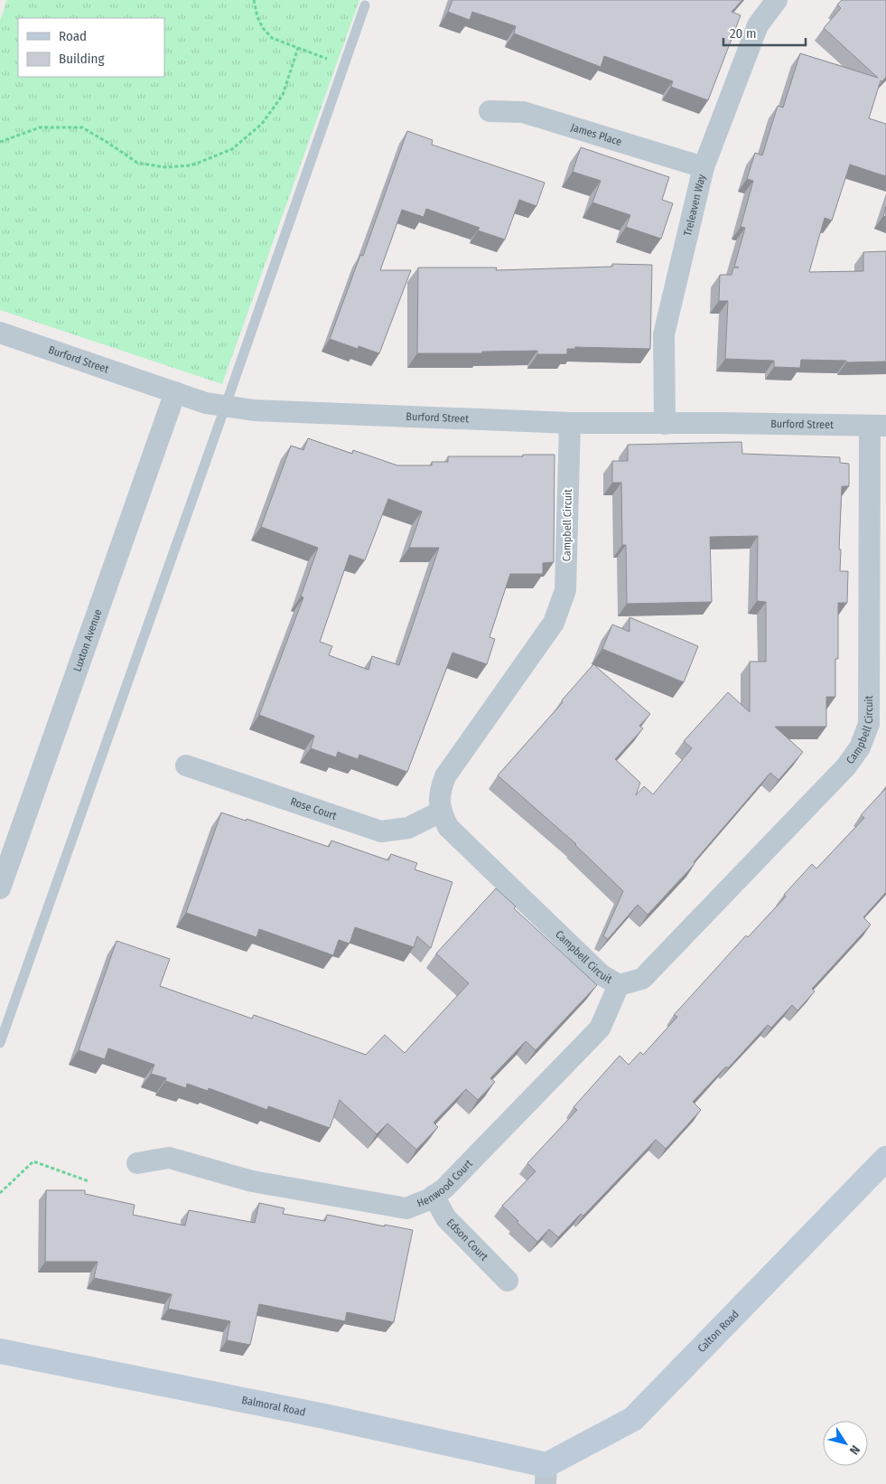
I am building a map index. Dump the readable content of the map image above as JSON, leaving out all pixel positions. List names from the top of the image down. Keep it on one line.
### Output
{"streets":{"street":["James Place","Treleaven Way","Burford Street","Campbell Circuit","Luxton Avenue","Rose Court","Henwood Court","Edson Court","Calton Road","Balmoral Road"]},"crossings":[["James Place","Treleaven Way"],["Treleaven Way","Burford Street"],["Burford Street","Campbell Circuit"],["Burford Street","Luxton Avenue"],["Campbell Circuit","Rose Court"],["Campbell Circuit","Henwood Court"],["Henwood Court","Edson Court"],["Calton Road","Balmoral Road"]],"legend":["Road","Building"],"scale_bar":"20 m","north":"bottom right"}
